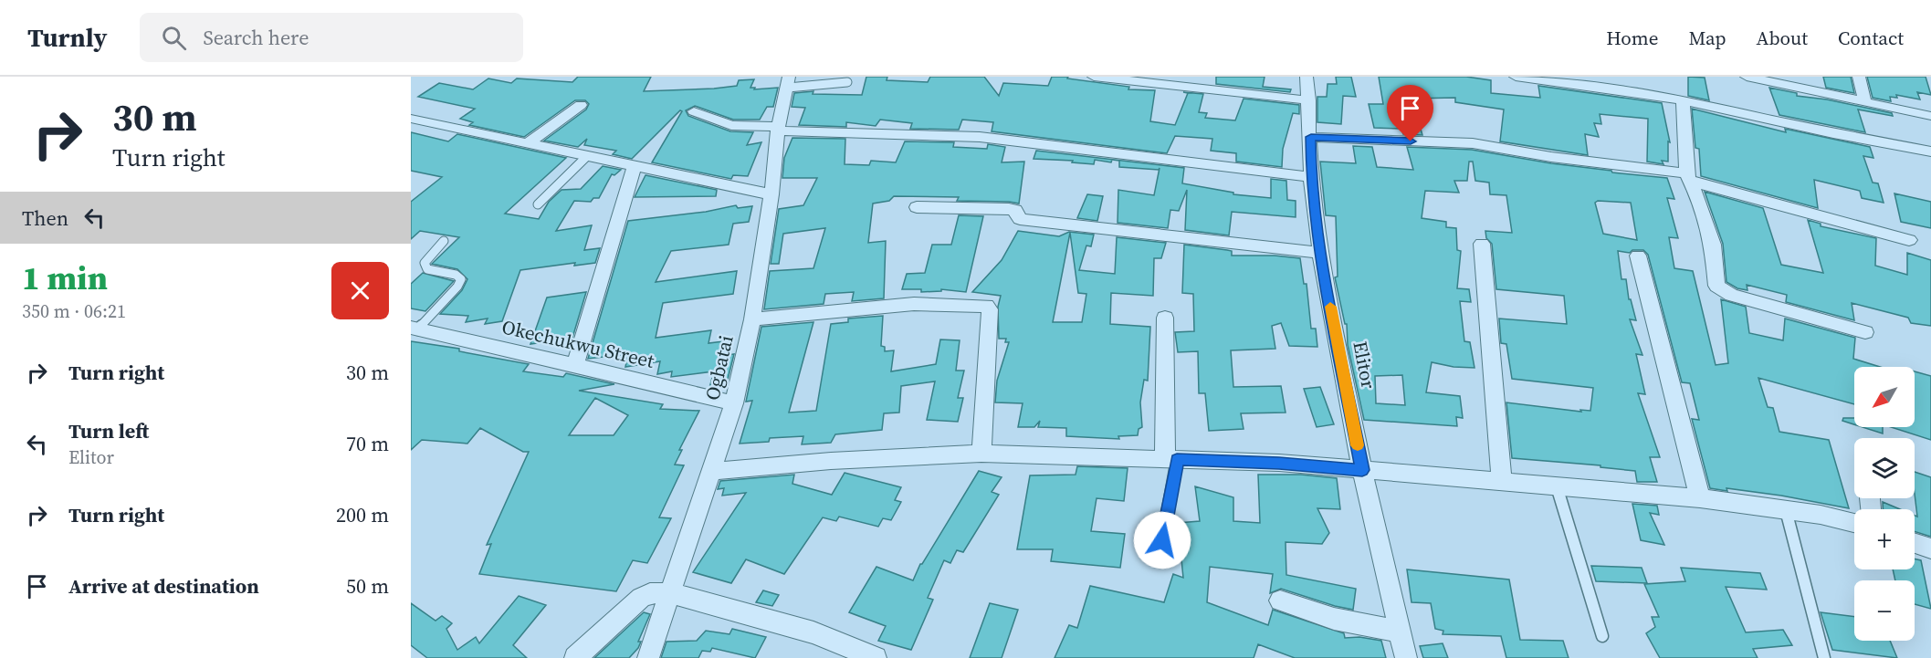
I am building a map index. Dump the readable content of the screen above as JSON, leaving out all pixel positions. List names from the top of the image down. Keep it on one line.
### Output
{"streets":{"street":["Okechukwu Street","Elitor","Ogbatai"]},"crossings":[["Okechukwu Street","Ogbatai"]],"north":"bottom left","page":{"header":"Turnly","search":"Search here","nav":["Home","Map","About","Contact"],"turn":["30 m","Turn right"],"then":"Then","heading":["1 min","350 m · 06:21"],"list":[{"name":"Turn right","value":"30 m"},{"name":"Turn left","note":"Elitor","value":"70 m"},{"name":"Turn right","value":"200 m"},{"name":"Arrive at destination","value":"50 m"}],"map_buttons":["+","−"]}}
